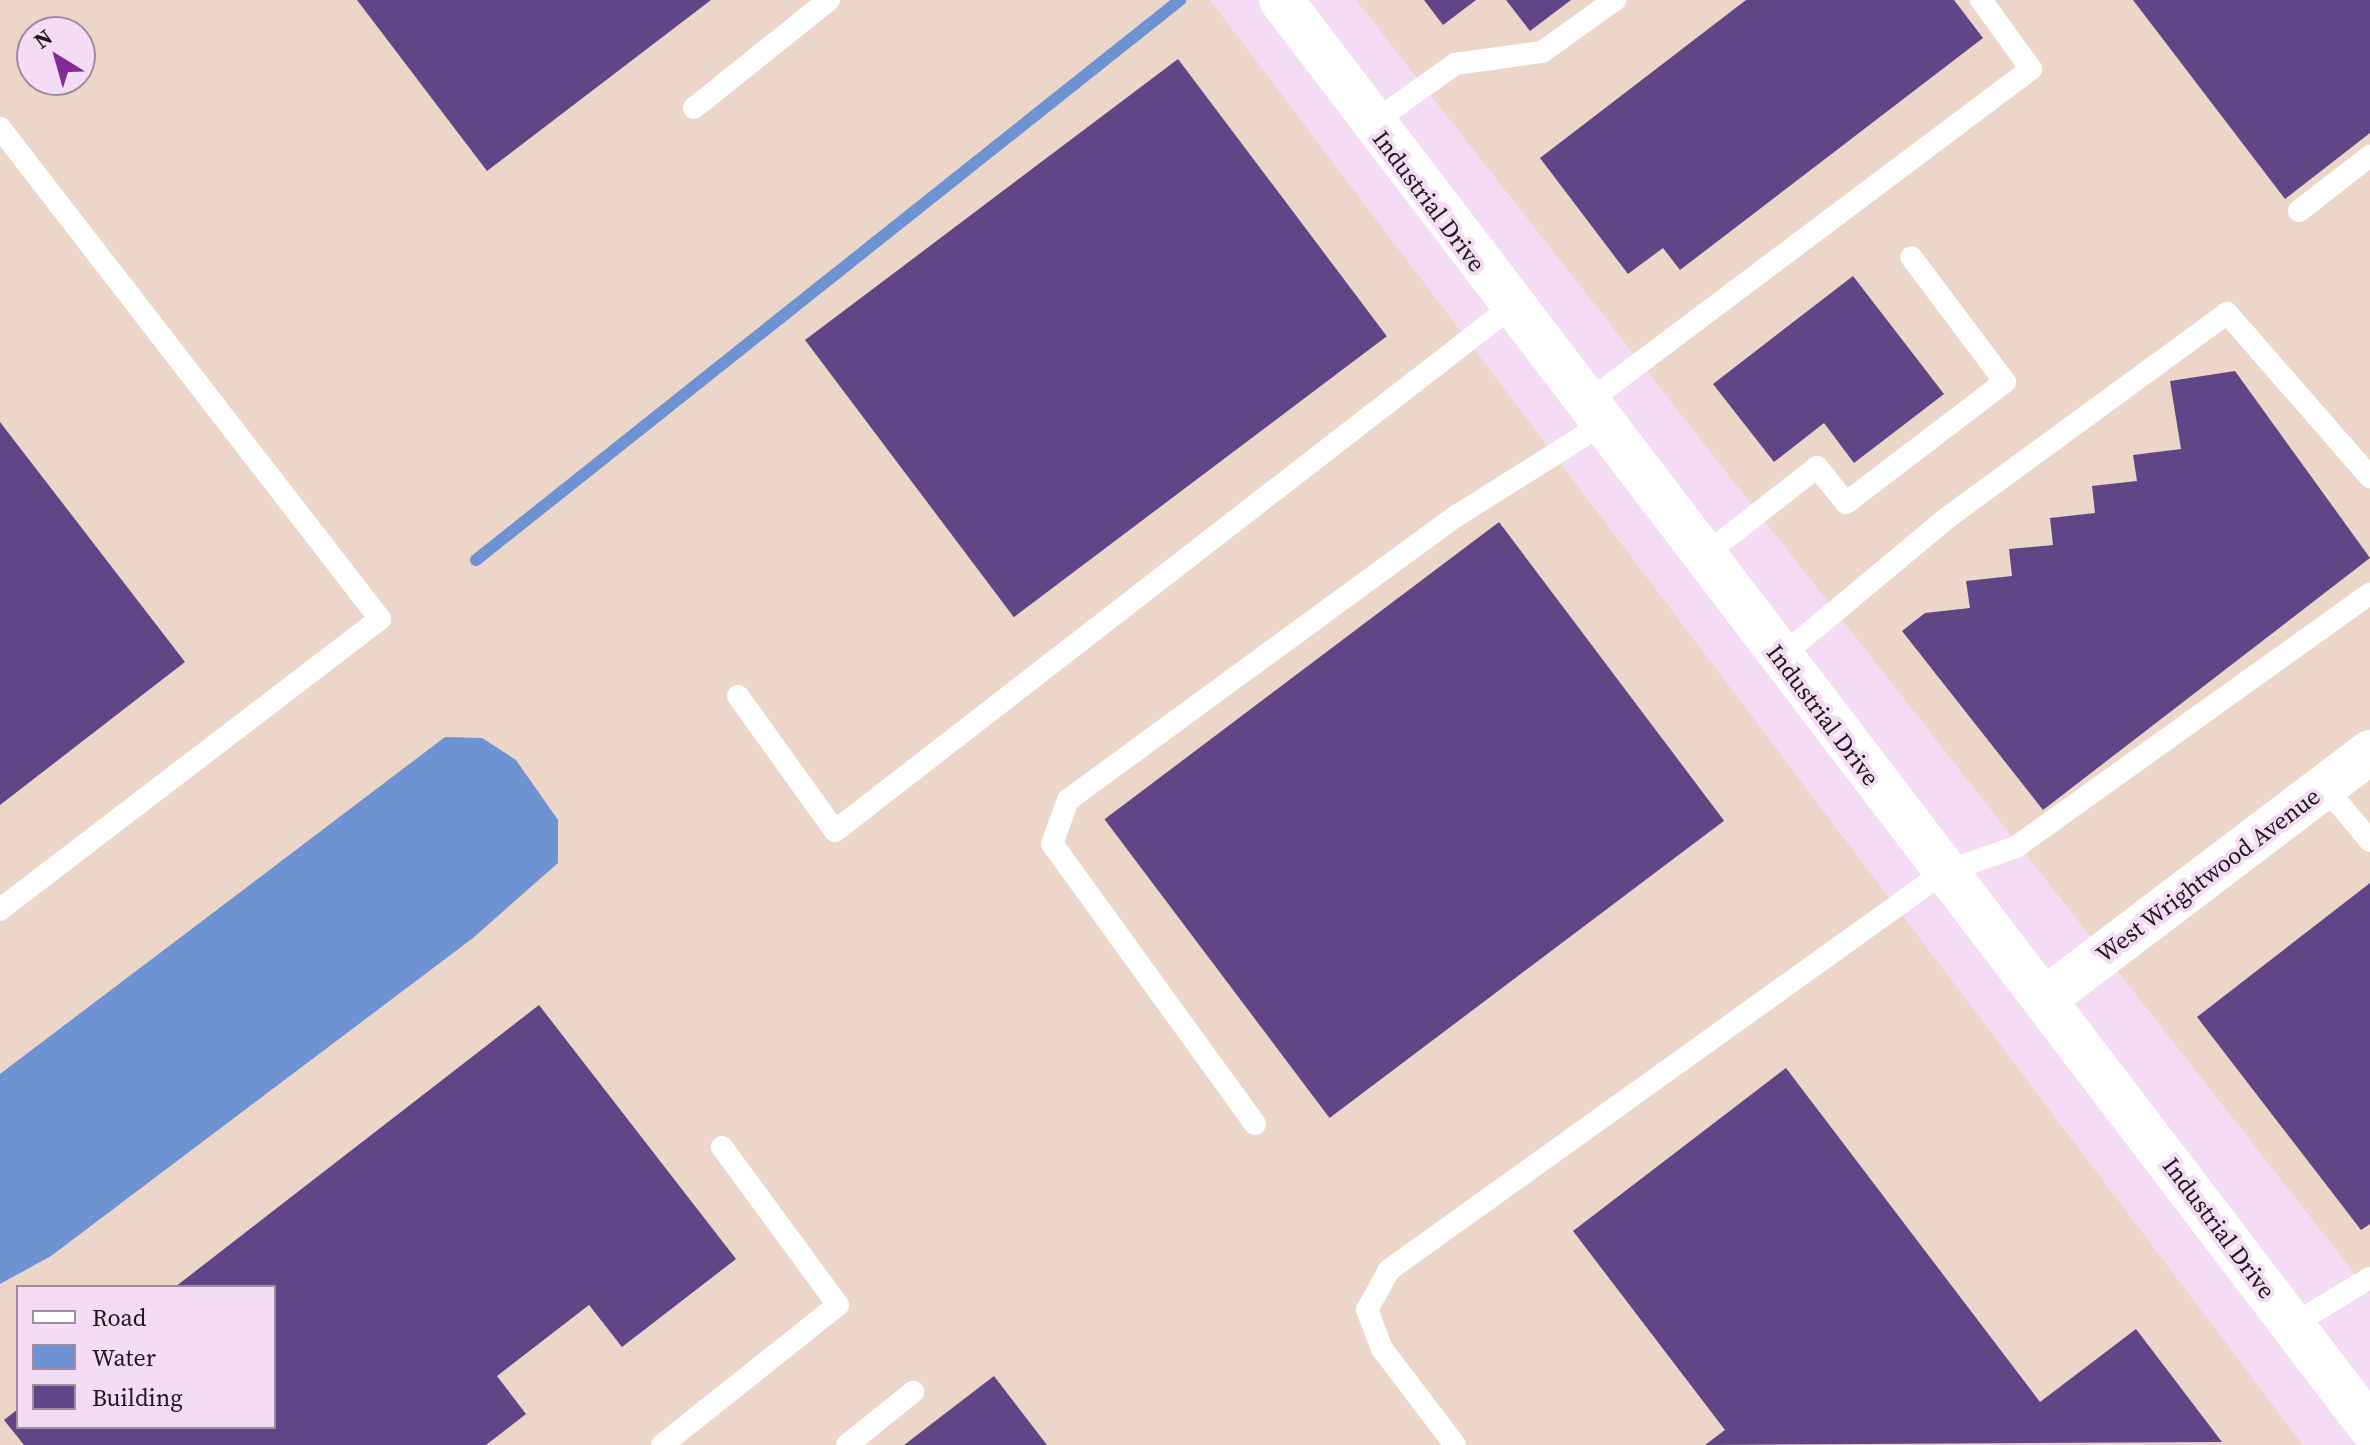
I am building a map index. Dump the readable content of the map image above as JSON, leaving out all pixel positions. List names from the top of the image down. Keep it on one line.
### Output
{"streets":{"street":["Industrial Drive","West Wrightwood Avenue"]},"crossings":[["Industrial Drive","West Wrightwood Avenue"]],"legend":["Road","Water","Building"],"north":"top left"}
